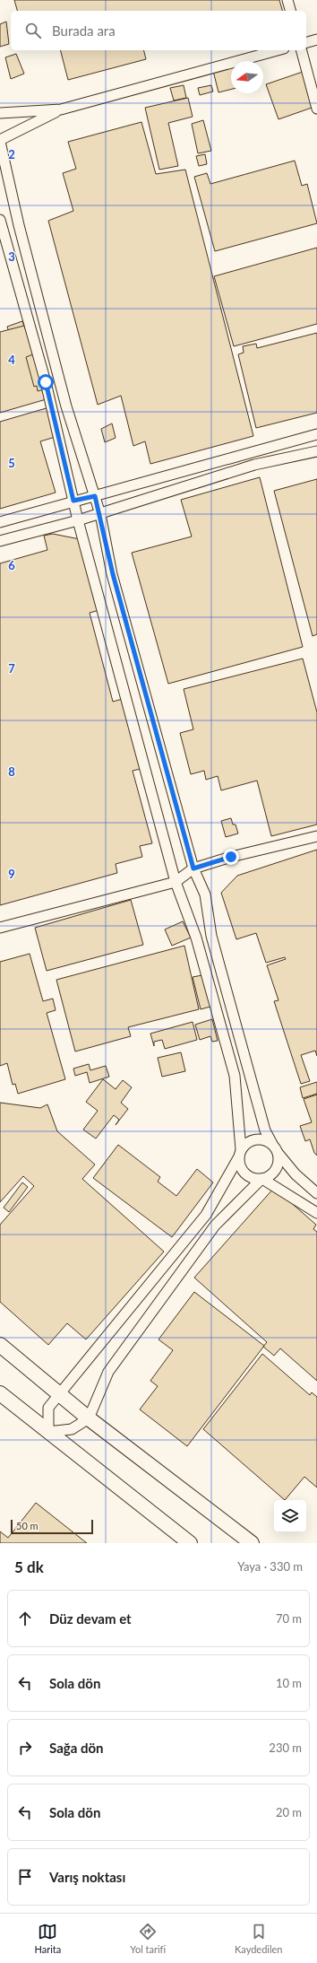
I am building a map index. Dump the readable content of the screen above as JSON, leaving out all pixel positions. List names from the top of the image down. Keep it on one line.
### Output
{"scale_bar":"50 m","north":"left","page":{"search":"Burada ara","scale":"50 m","heading":["5 dk","Yaya · 330 m"],"list":[["Düz devam et","70 m"],["Sola dön","10 m"],["Sağa dön","230 m"],["Sola dön","20 m"],"Varış noktası"],"nav":["Harita","Yol tarifi","Kaydedilen"]},"grid":{"rows":["2","3","4","5","6","7","8","9"]}}
